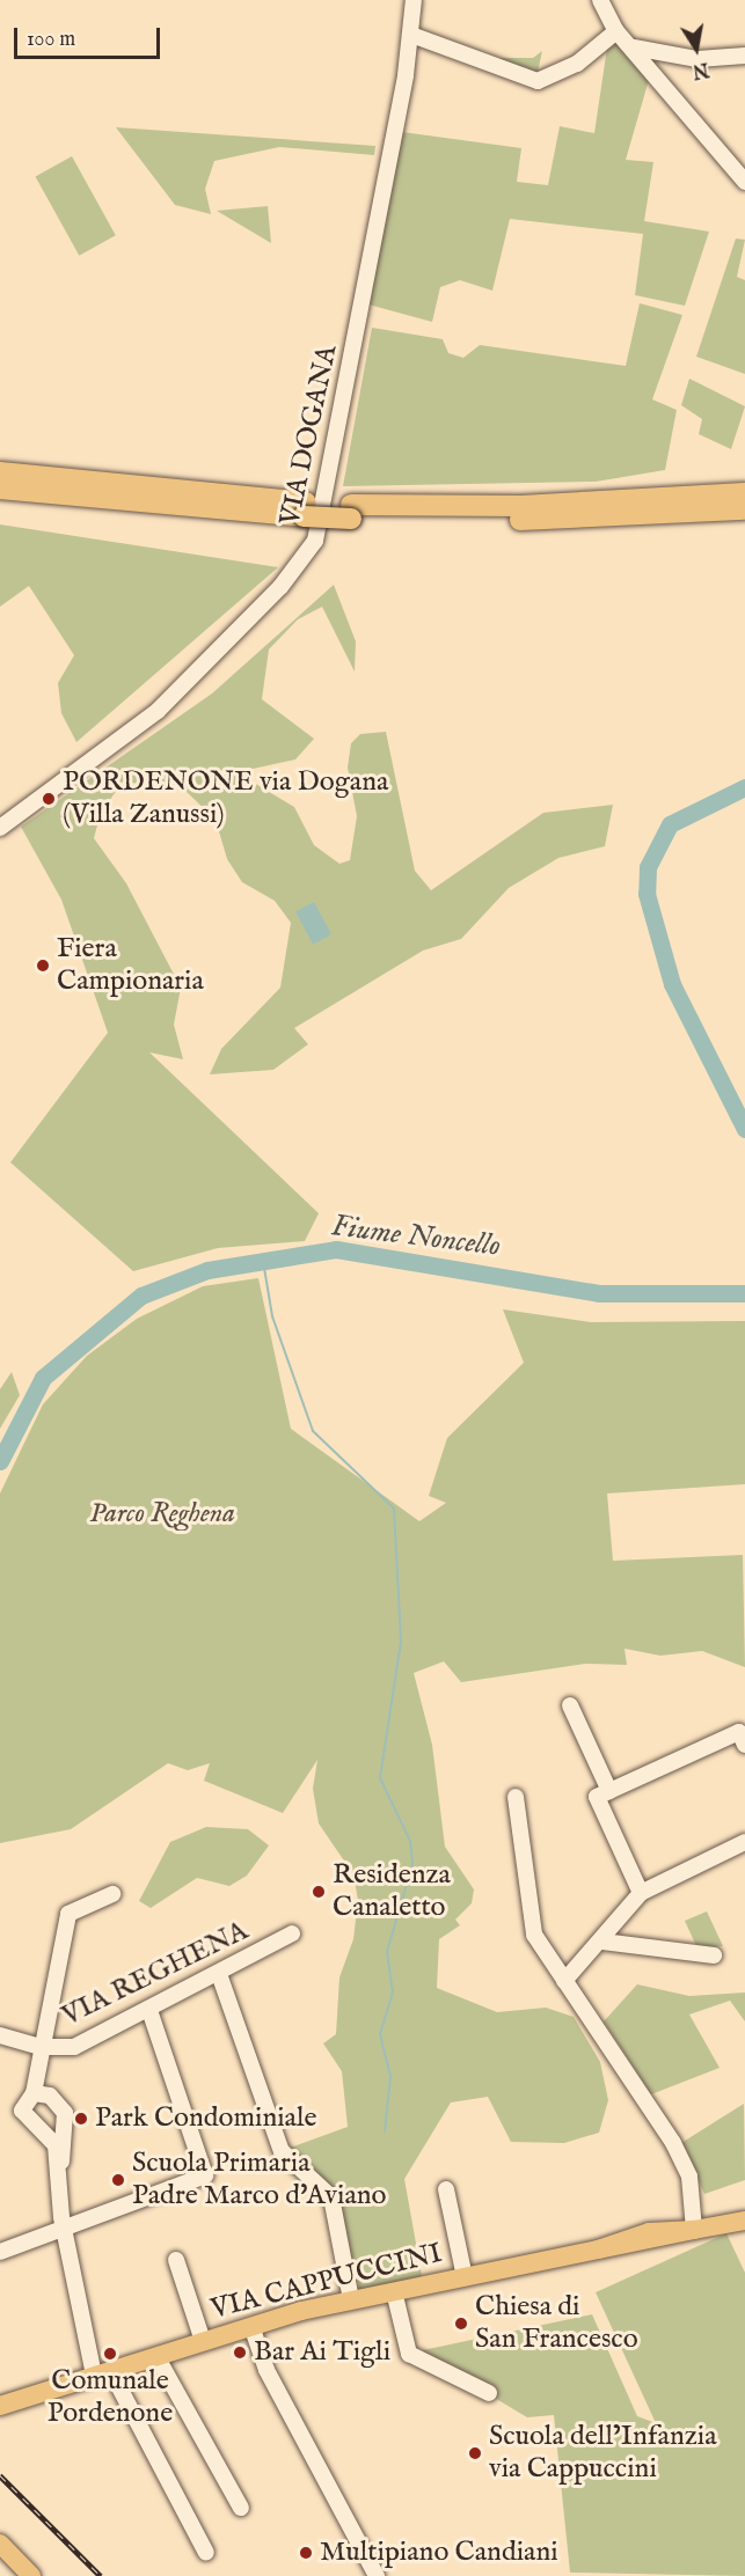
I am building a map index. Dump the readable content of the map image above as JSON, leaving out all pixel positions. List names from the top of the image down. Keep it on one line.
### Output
{"streets":{"main road":["VIA CAPPUCCINI"],"street":["VIA DOGANA","VIA REGHENA"]},"water":["Fiume Noncello"],"parks":["Parco Reghena"],"places":["PORDENONE via Dogana (Villa Zanussi)","Fiera Campionaria","Residenza Canaletto","Park Condominiale","Scuola Primaria Padre Marco d'Aviano","Chiesa di San Francesco","Bar Ai Tigli","Comunale Pordenone","Scuola dell’Infanzia via Cappuccini","Multipiano Candiani"],"scale_bar":"100 m","north":"bottom"}
